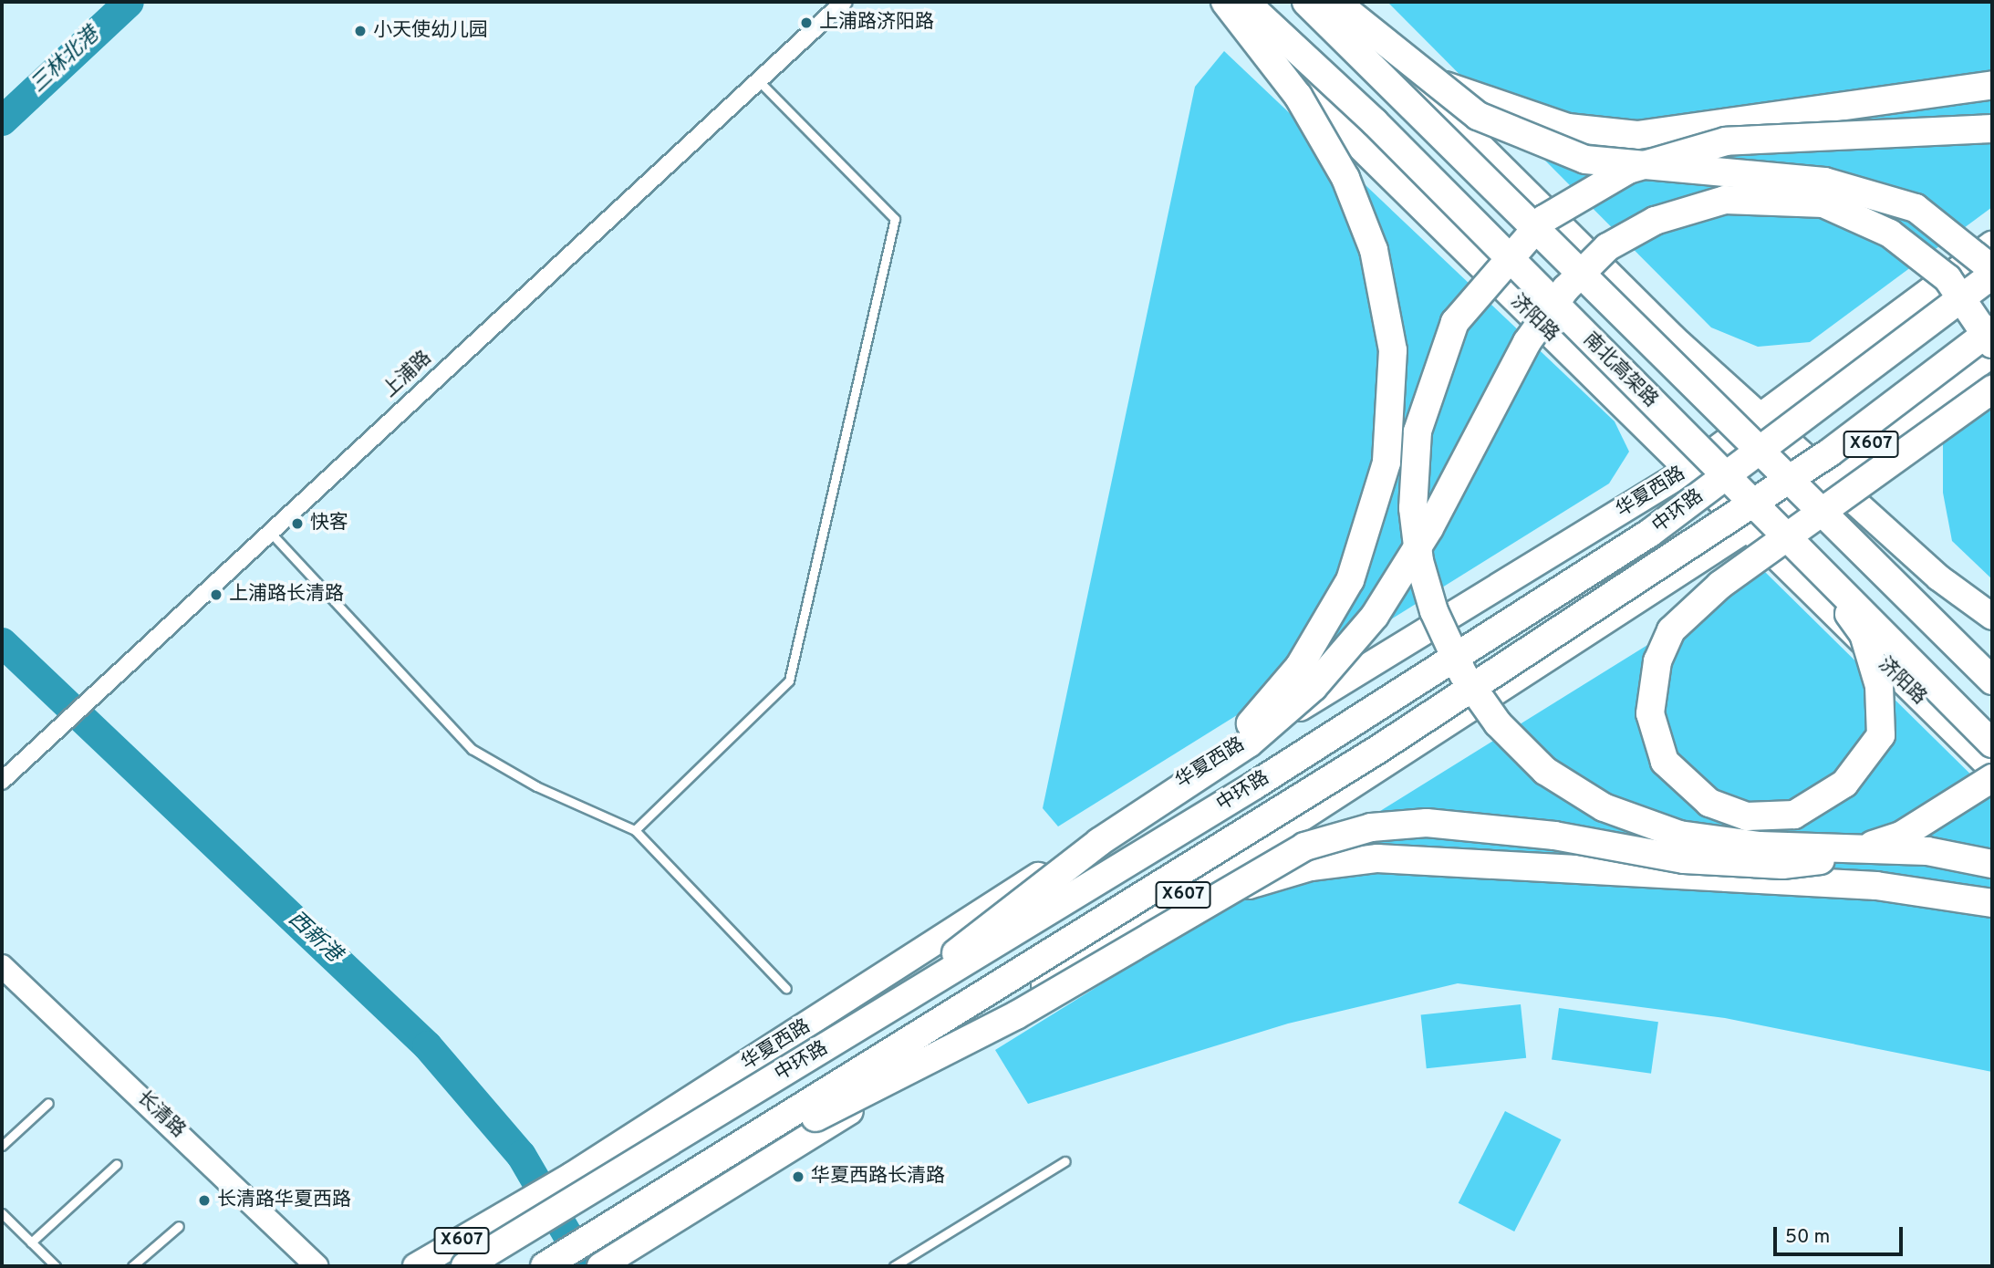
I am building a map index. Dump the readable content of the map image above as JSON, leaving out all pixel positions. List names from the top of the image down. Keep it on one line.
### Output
{"streets":{"highway":["南北高架路","中环路"],"main road":["济阳路","X607","华夏西路","长清路"],"street":["上浦路"]},"crossings":[["济阳路","X607"],["济阳路","华夏西路"]],"water":["三林北港","西新港"],"places":["上浦路济阳路","小天使幼儿园","快客","上浦路长清路","华夏西路长清路","长清路华夏西路"],"scale_bar":"50 m"}
